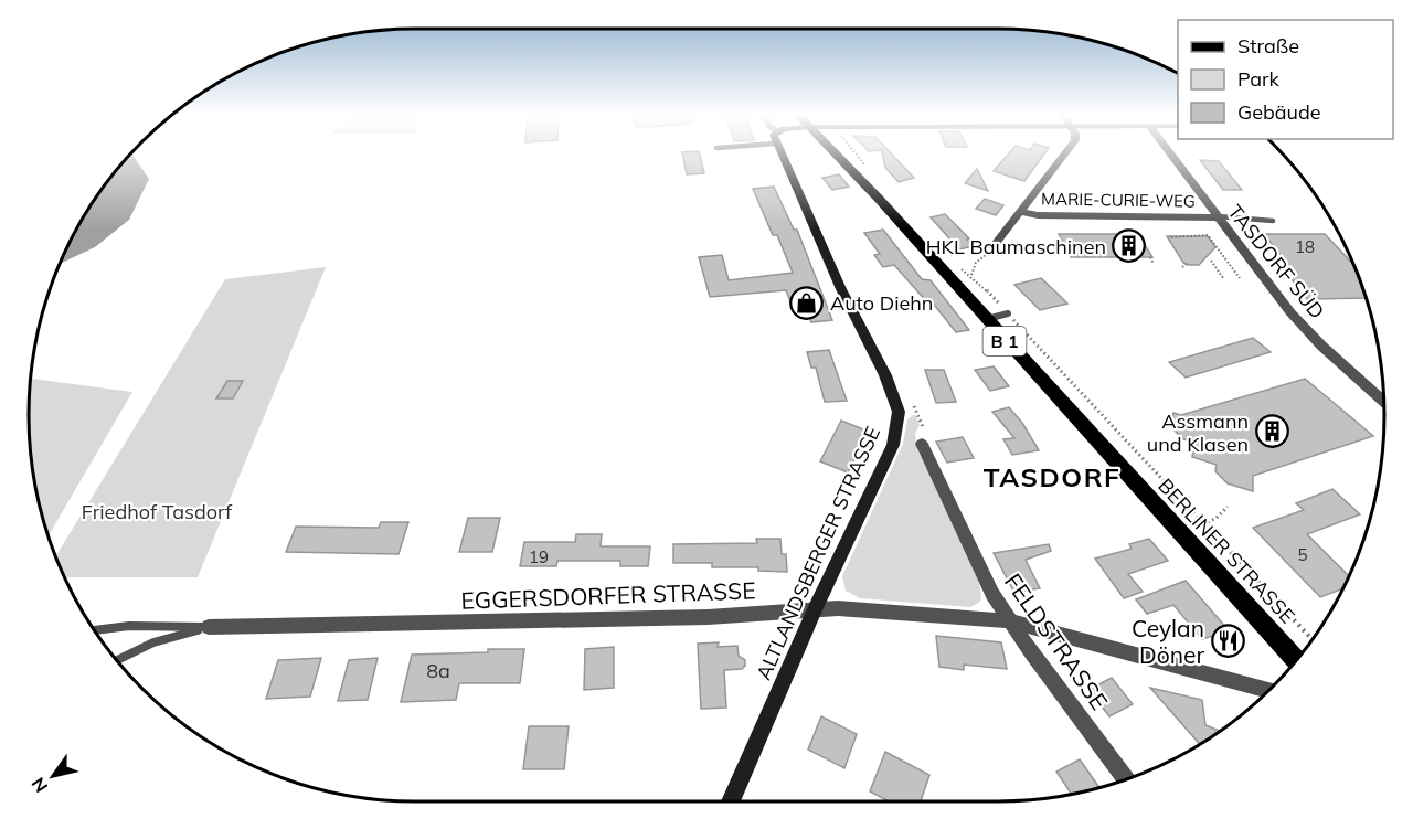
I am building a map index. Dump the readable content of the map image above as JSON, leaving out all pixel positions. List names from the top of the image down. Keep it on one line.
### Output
{"streets":{"main road":["B 1","BERLINER STRASSE","ALTLANDSBERGER STRASSE"],"street":["MARIE-CURIE-WEG","TASDORF SÜD","EGGERSDORFER STRASSE","FELDSTRASSE"]},"crossings":[["MARIE-CURIE-WEG","TASDORF SÜD"],["ALTLANDSBERGER STRASSE","EGGERSDORFER STRASSE"],["EGGERSDORFER STRASSE","FELDSTRASSE"]],"districts":["TASDORF"],"parks":["Friedhof Tasdorf"],"places":{"building":["HKL Baumaschinen","Assmann und Klasen"],"shop":["Auto Diehn"],"restaurant":["Ceylan Döner"]},"house_numbers":["18","5","19","8a"],"legend":["Straße","Park","Gebäude"],"north":"bottom left"}
